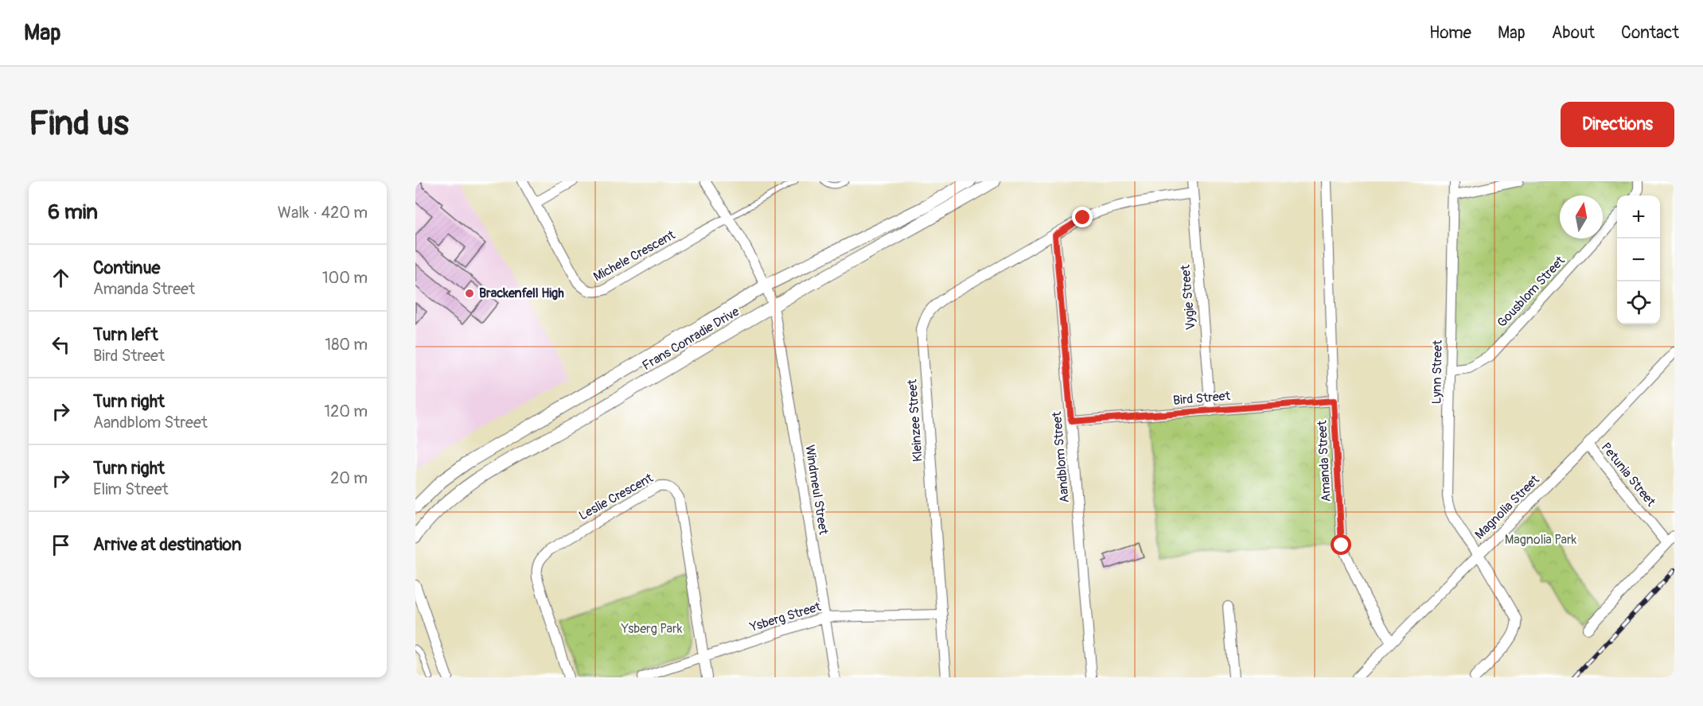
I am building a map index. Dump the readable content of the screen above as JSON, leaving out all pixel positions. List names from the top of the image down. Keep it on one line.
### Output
{"streets":{"street":["Michele Crescent","Gousblom Street","Vygie Street","Frans Conradie Drive","Lynn Street","Bird Street","Kleinzee Street","Aandblom Street","Amanda Street","Petunia Street","Windmeul Street","Leslie Crescent","Magnolia Street","Ysberg Street"]},"crossings":[["Michele Crescent","Windmeul Street"],["Gousblom Street","Lynn Street"],["Vygie Street","Bird Street"],["Vygie Street","Kleinzee Street"],["Frans Conradie Drive","Windmeul Street"],["Lynn Street","Magnolia Street"],["Bird Street","Aandblom Street"],["Bird Street","Amanda Street"],["Kleinzee Street","Aandblom Street"],["Kleinzee Street","Ysberg Street"],["Amanda Street","Magnolia Street"],["Petunia Street","Magnolia Street"],["Windmeul Street","Ysberg Street"],["Leslie Crescent","Ysberg Street"]],"parks":["Magnolia Park","Ysberg Park"],"places":["Brackenfell High"],"north":"top","page":{"header":"Map","nav":["Home","Map","About","Contact"],"buttons":"Directions","title":"Find us","heading":["6 min","Walk · 420 m"],"map_buttons":["+","−"],"list":[["Continue","Amanda Street","100 m"],["Turn left","Bird Street","180 m"],["Turn right","Aandblom Street","120 m"],["Turn right","Elim Street","20 m"],"Arrive at destination"]}}
